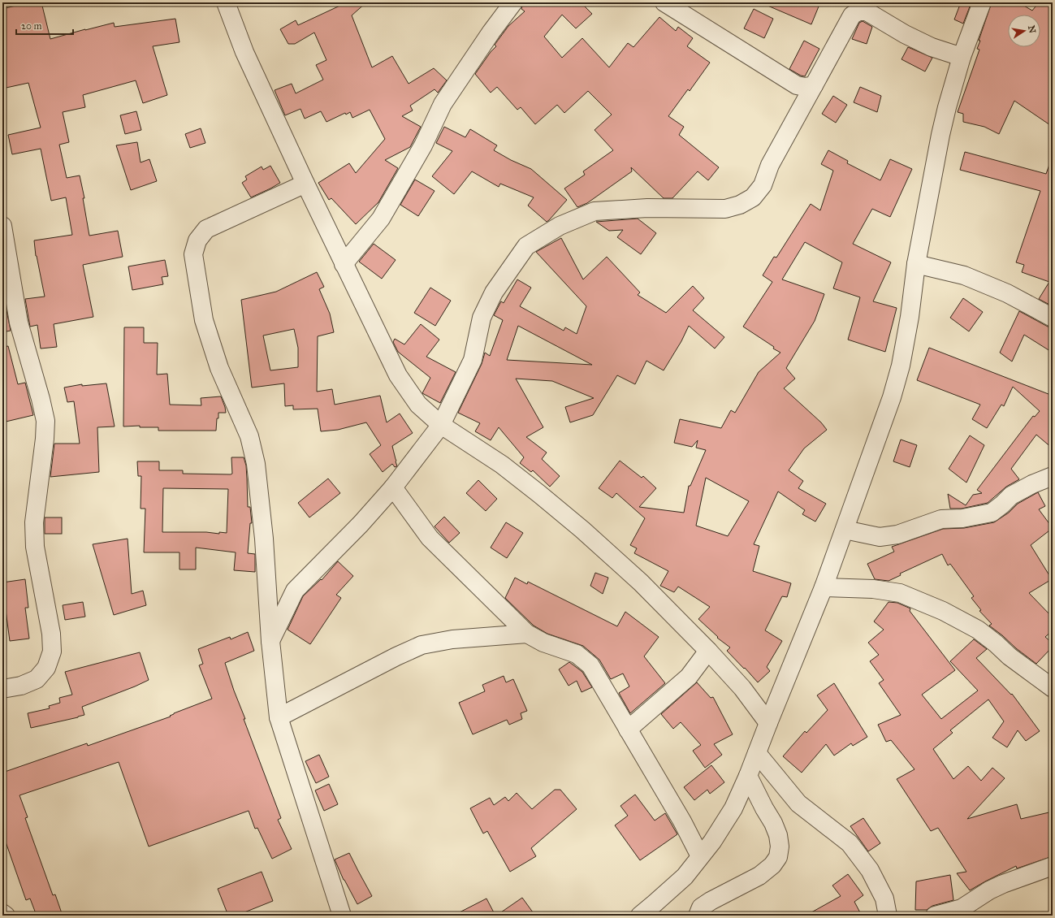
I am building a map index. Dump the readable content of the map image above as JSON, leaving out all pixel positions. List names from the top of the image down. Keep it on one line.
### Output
{"scale_bar":"20 m","north":"right"}
